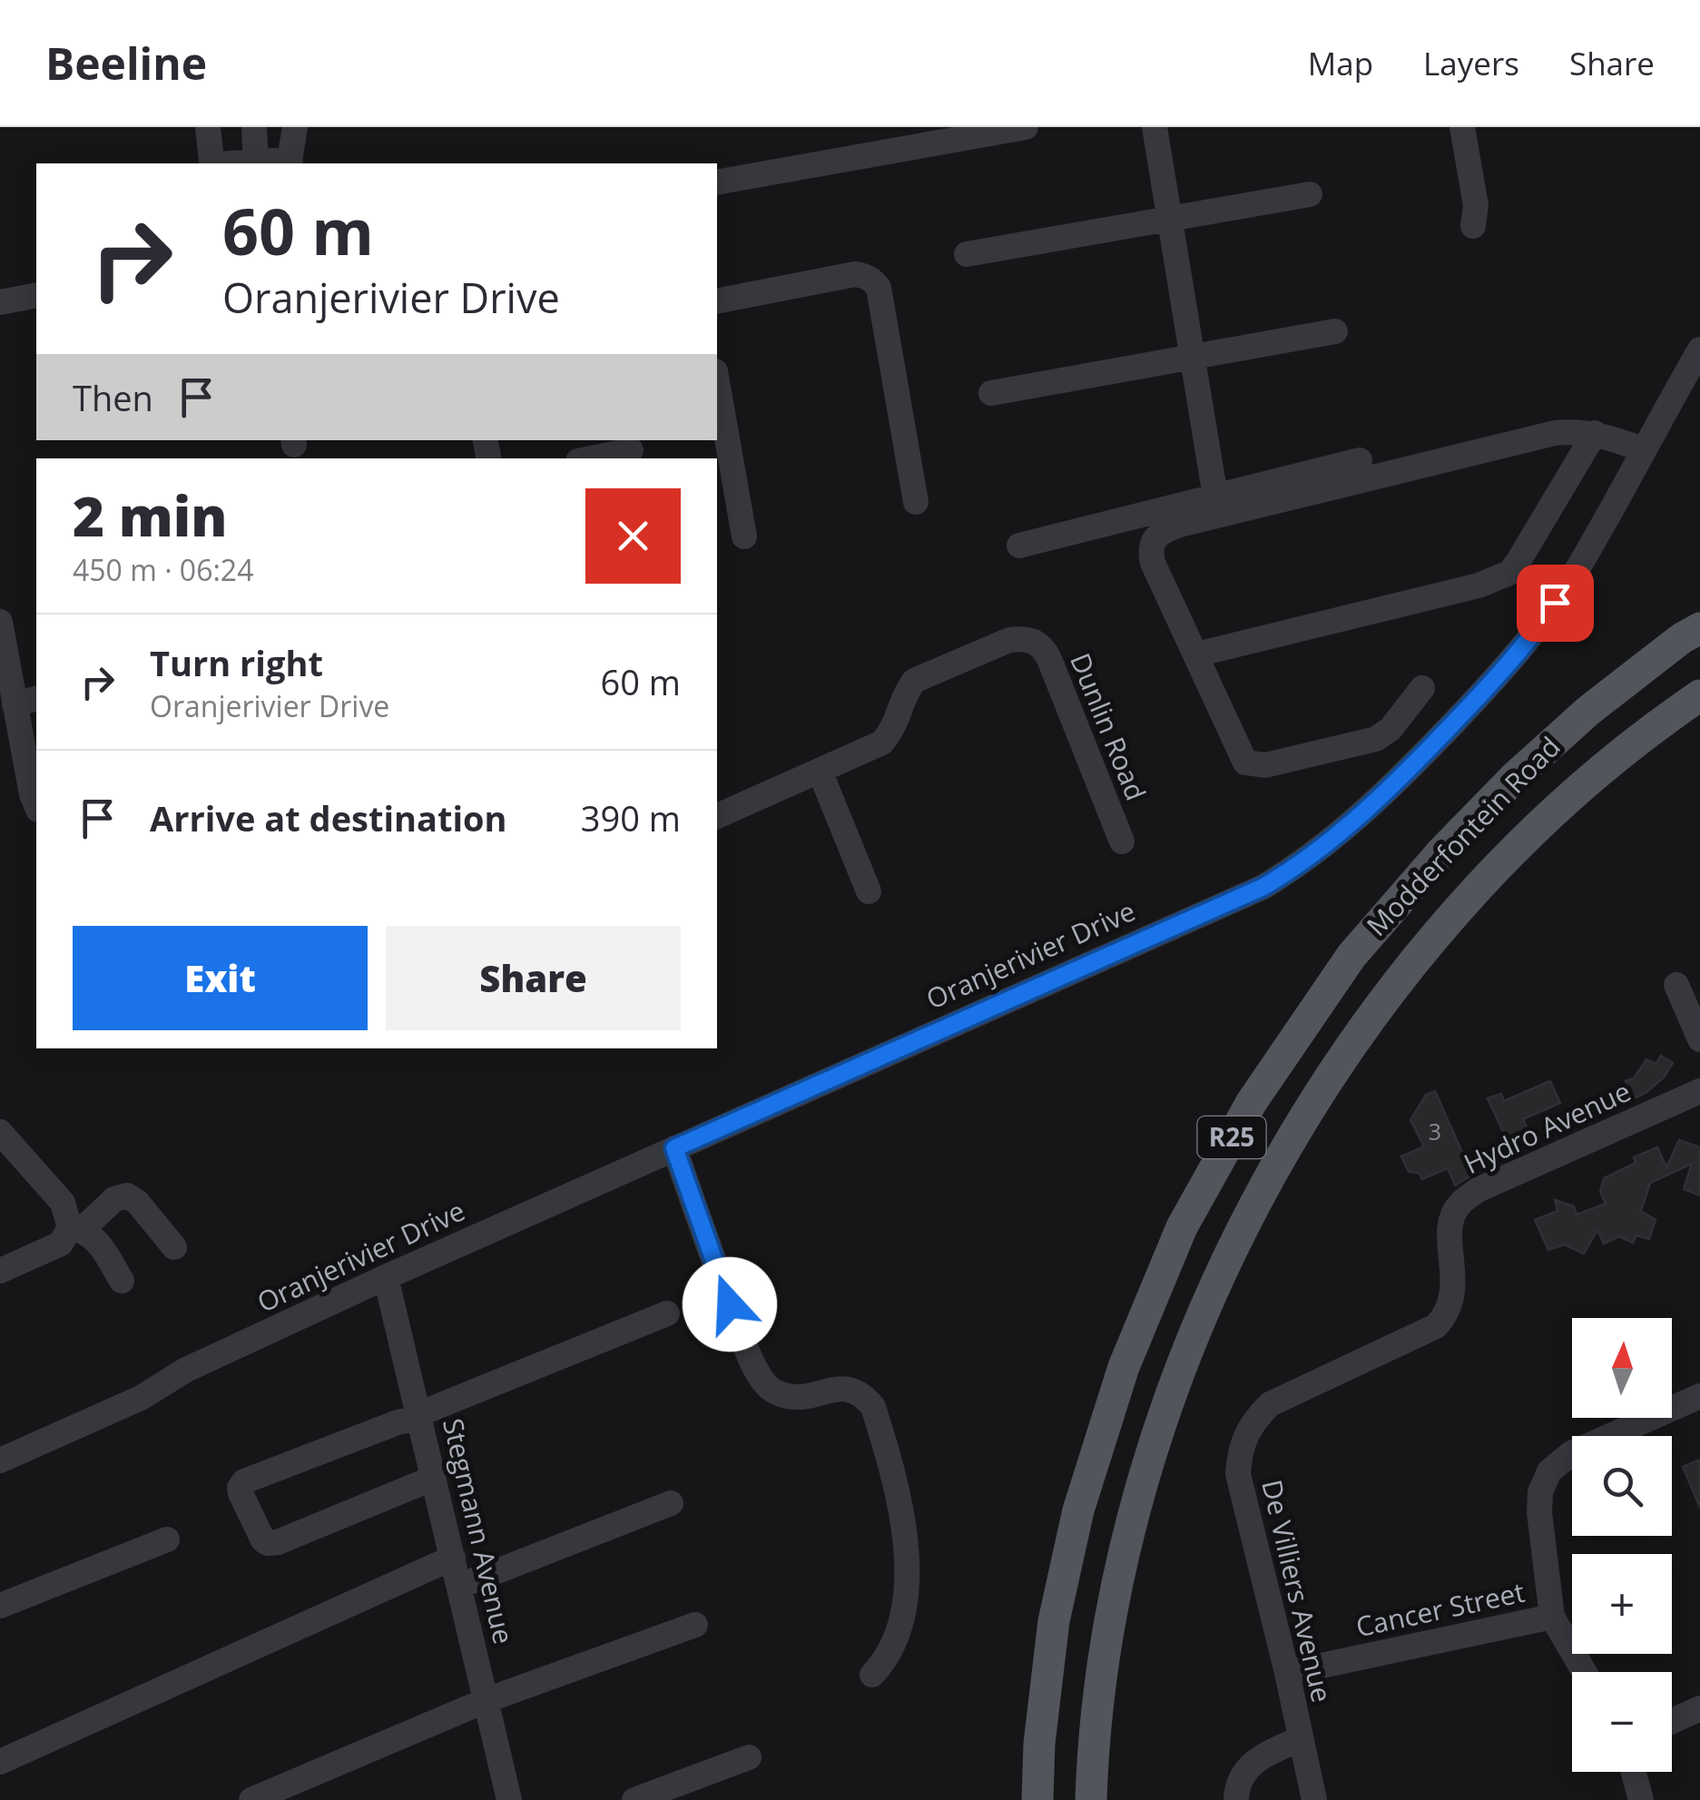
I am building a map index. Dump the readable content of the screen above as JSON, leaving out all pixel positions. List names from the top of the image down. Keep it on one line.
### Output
{"streets":{"main road":["Modderfontein Road","R25"],"street":["Dunlin Road","Oranjerivier Drive","Hydro Avenue","Stegmann Avenue","De Villiers Avenue","Cancer Street"]},"crossings":[["Oranjerivier Drive","Stegmann Avenue"],["Hydro Avenue","De Villiers Avenue"],["De Villiers Avenue","Cancer Street"]],"house_numbers":["3"],"north":"top","page":{"header":"Beeline","nav":["Map","Layers","Share"],"turn":["60 m","Oranjerivier Drive"],"then":"Then","heading":["2 min","450 m · 06:24"],"list":[{"name":"Turn right","note":"Oranjerivier Drive","value":"60 m"},{"name":"Arrive at destination","value":"390 m"}],"buttons":["Exit","Share"],"map_buttons":["+","−"]}}
